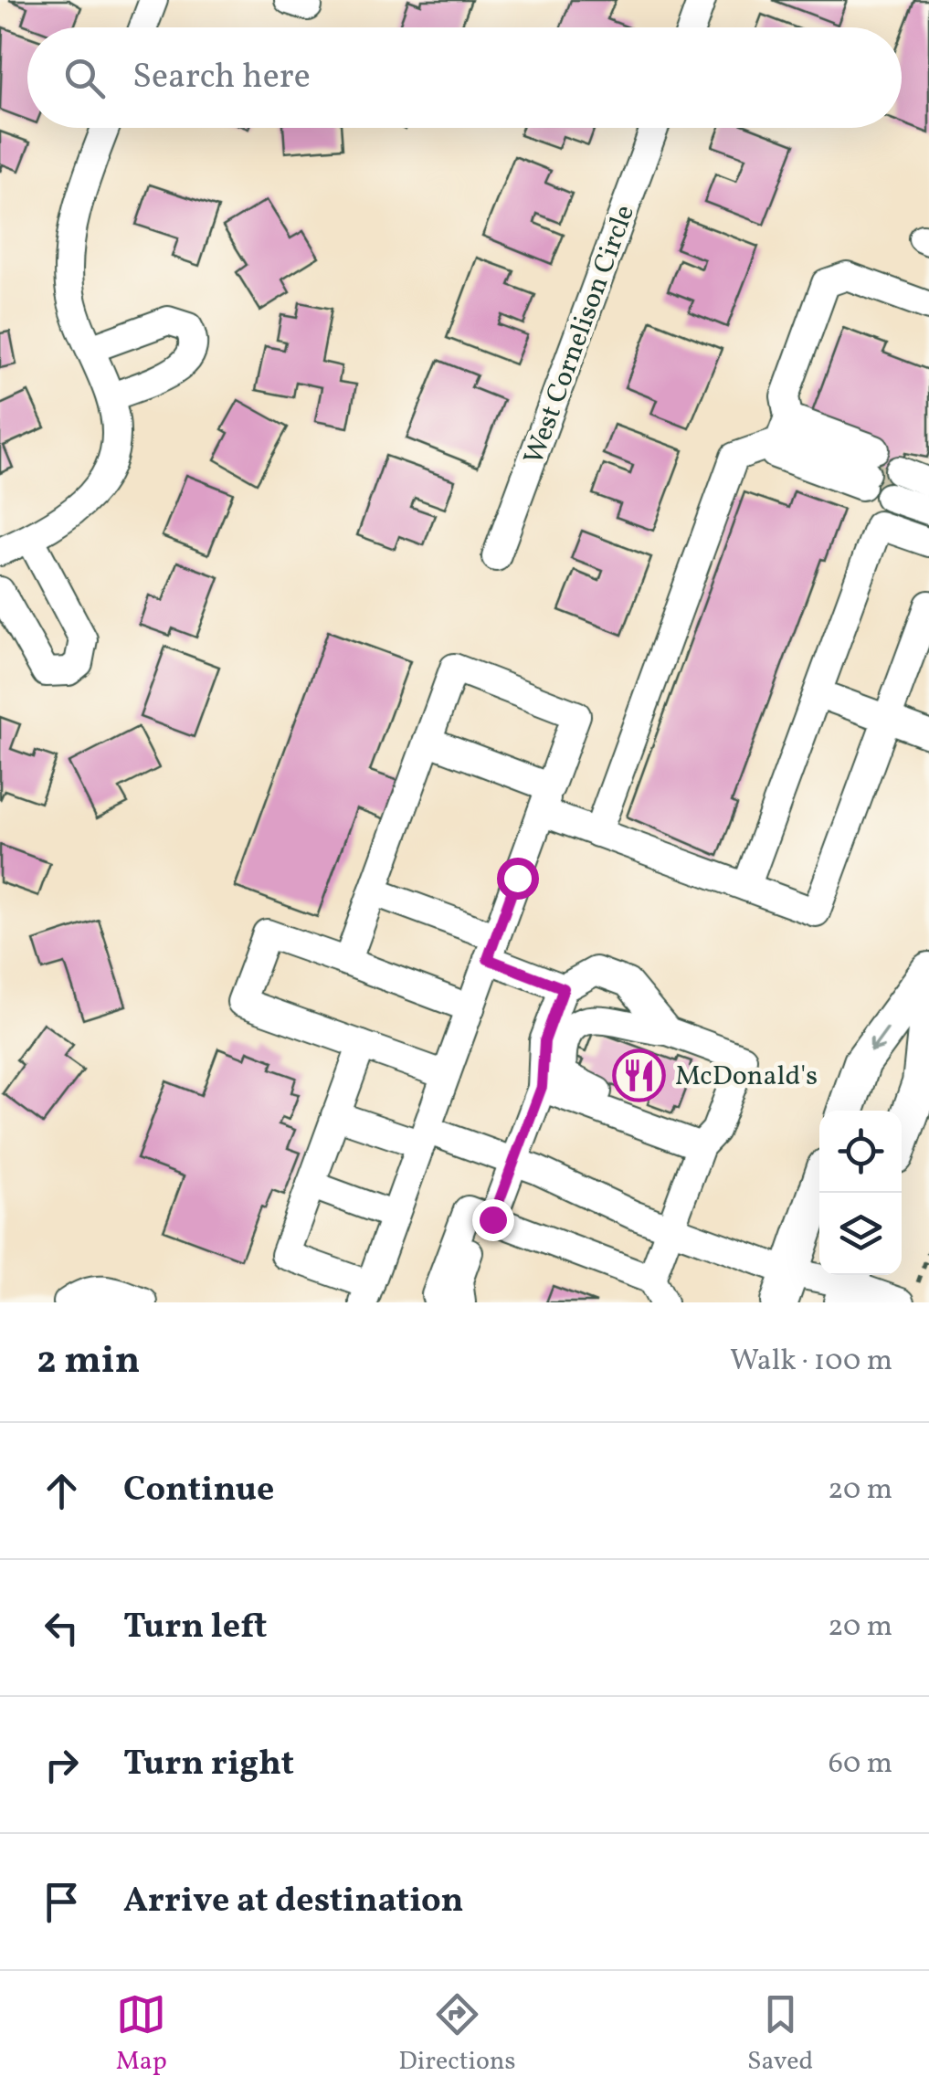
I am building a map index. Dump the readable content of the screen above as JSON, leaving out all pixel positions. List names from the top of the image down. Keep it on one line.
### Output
{"streets":{"street":["West Cornelison Circle"]},"places":{"restaurant":["McDonald's"]},"page":{"search":"Search here","heading":["2 min","Walk · 100 m"],"list":[["Continue","20 m"],["Turn left","20 m"],["Turn right","60 m"],"Arrive at destination"],"nav":["Map","Directions","Saved"]}}
